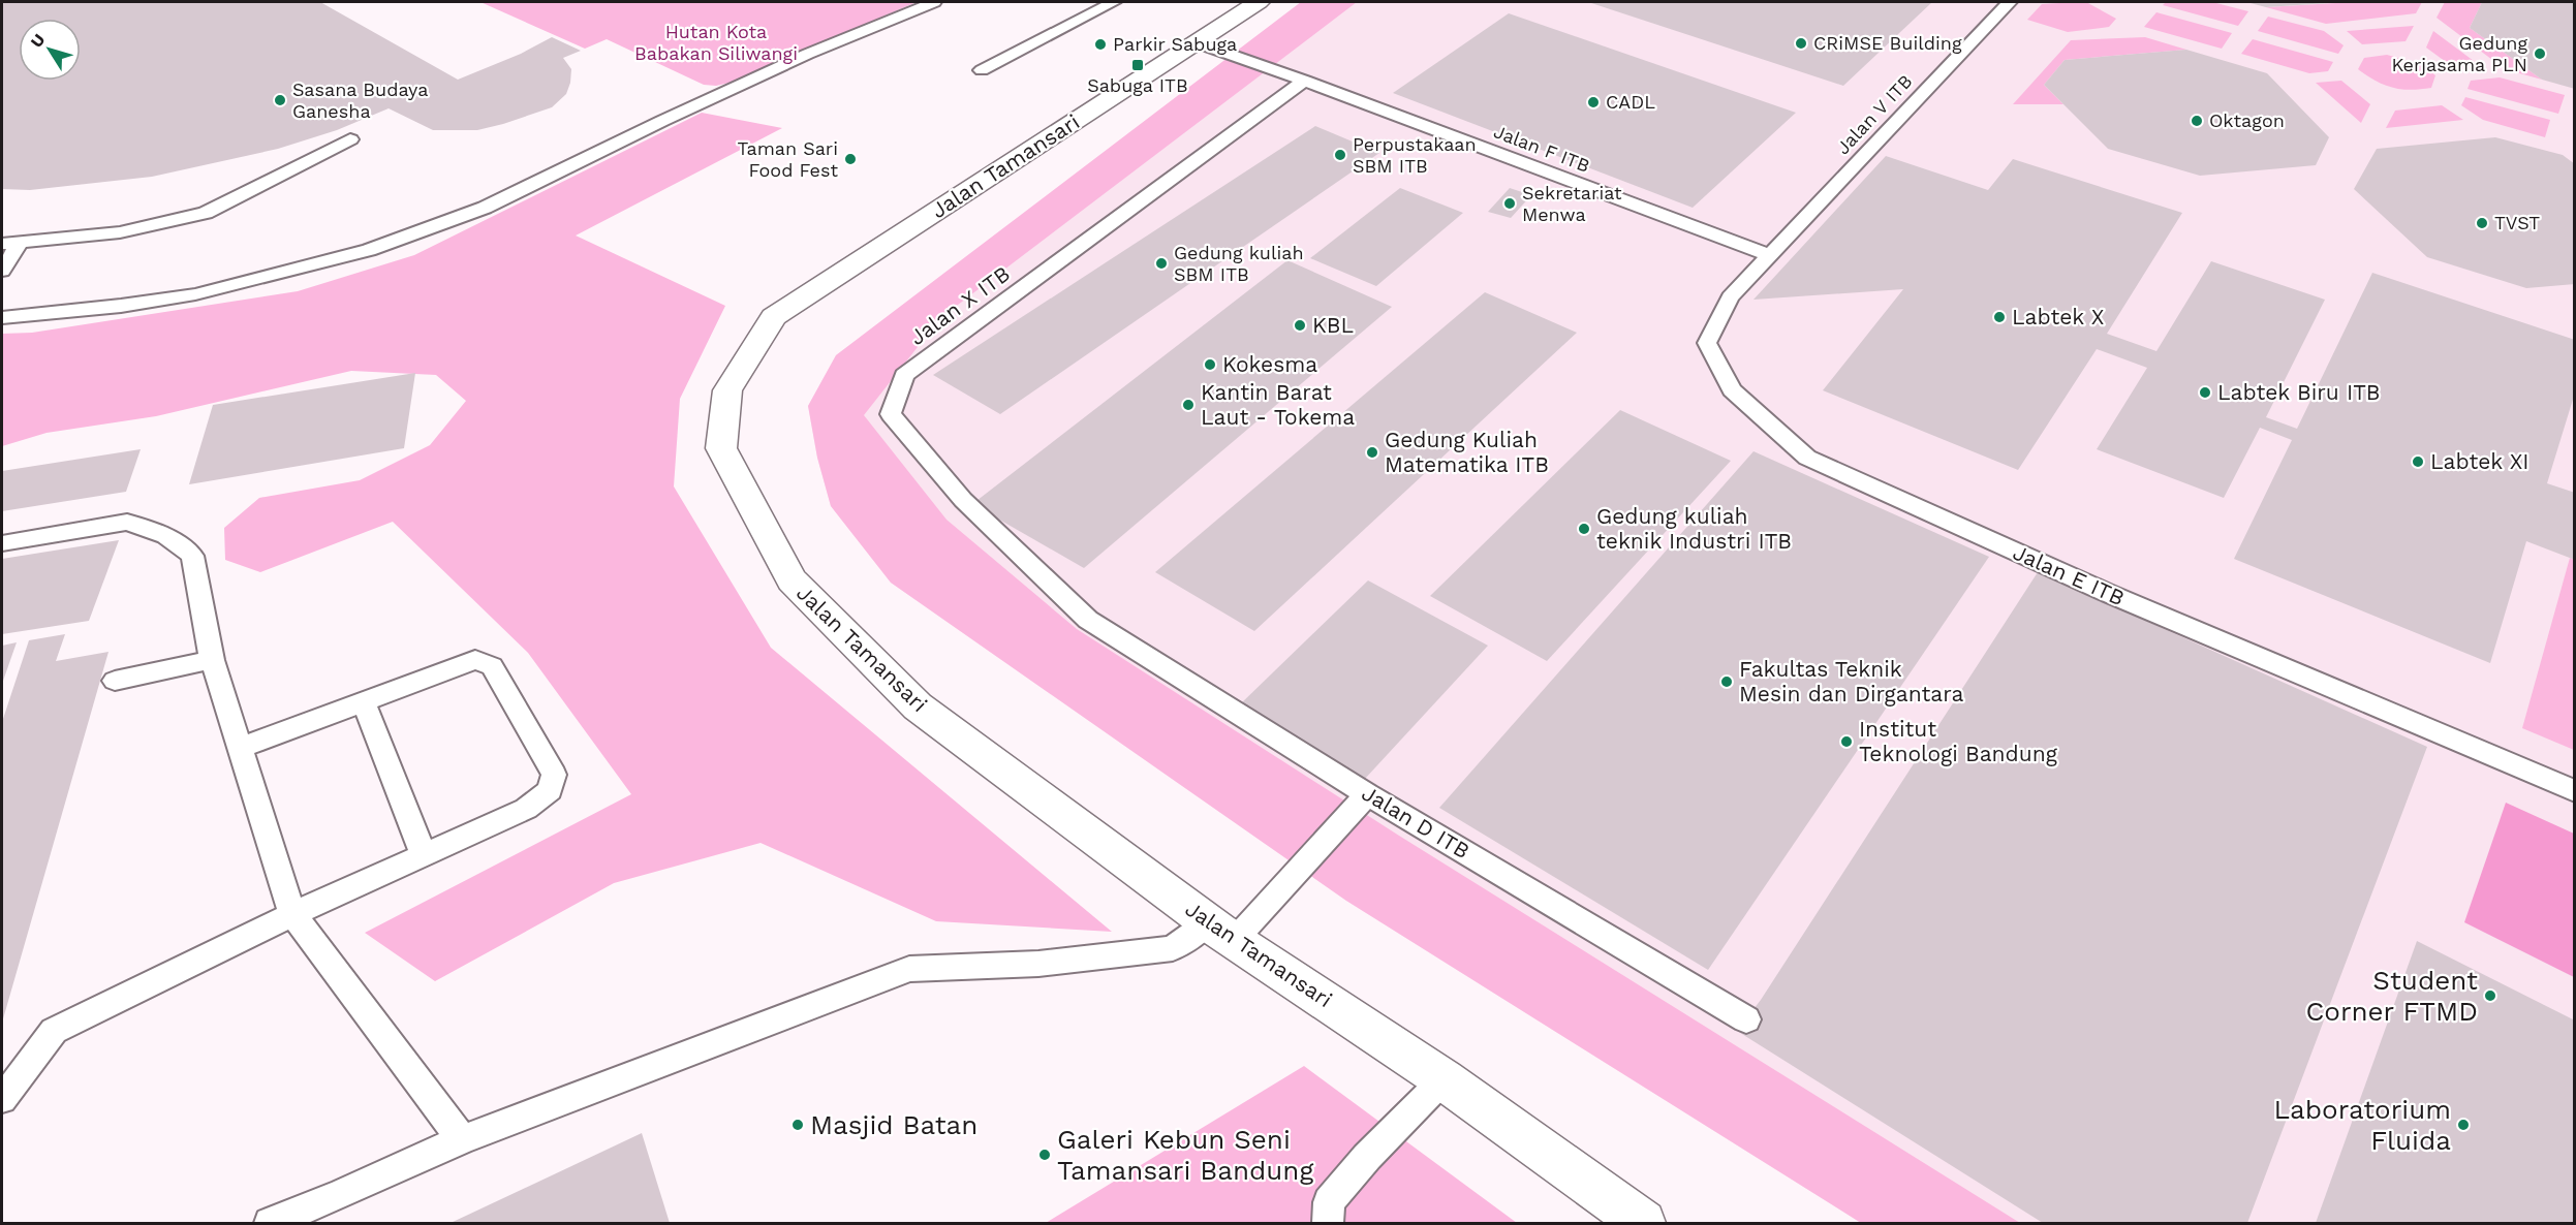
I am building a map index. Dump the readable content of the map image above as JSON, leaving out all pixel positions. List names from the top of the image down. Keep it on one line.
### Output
{"streets":{"main road":["Jalan Tamansari"],"lane":["Jalan V ITB","Jalan F ITB","Jalan X ITB","Jalan E ITB","Jalan D ITB"]},"crossings":[["Jalan V ITB","Jalan F ITB"],["Jalan V ITB","Jalan E ITB"],["Jalan F ITB","Jalan Tamansari"],["Jalan F ITB","Jalan X ITB"],["Jalan F ITB","Jalan E ITB"],["Jalan X ITB","Jalan D ITB"]],"parks":["Hutan Kota Babakan Siliwangi"],"places":{"other":["CRiMSE Building","Parkir Sabuga","Gedung Kerjasama PLN","Sasana Budaya Ganesha","CADL","Oktagon","Perpustakaan SBM ITB","Taman Sari Food Fest","Sekretariat Menwa","TVST","Gedung kuliah SBM ITB","Labtek X","KBL","Kokesma","Labtek Biru ITB","Kantin Barat Laut - Tokema","Gedung Kuliah Matematika ITB","Labtek XI","Gedung kuliah teknik Industri ITB","Fakultas Teknik Mesin dan Dirgantara","Institut Teknologi Bandung","Student Corner FTMD","Masjid Batan","Laboratorium Fluida","Galeri Kebun Seni Tamansari Bandung"],"transit":["Sabuga ITB"]},"north":"top left"}
